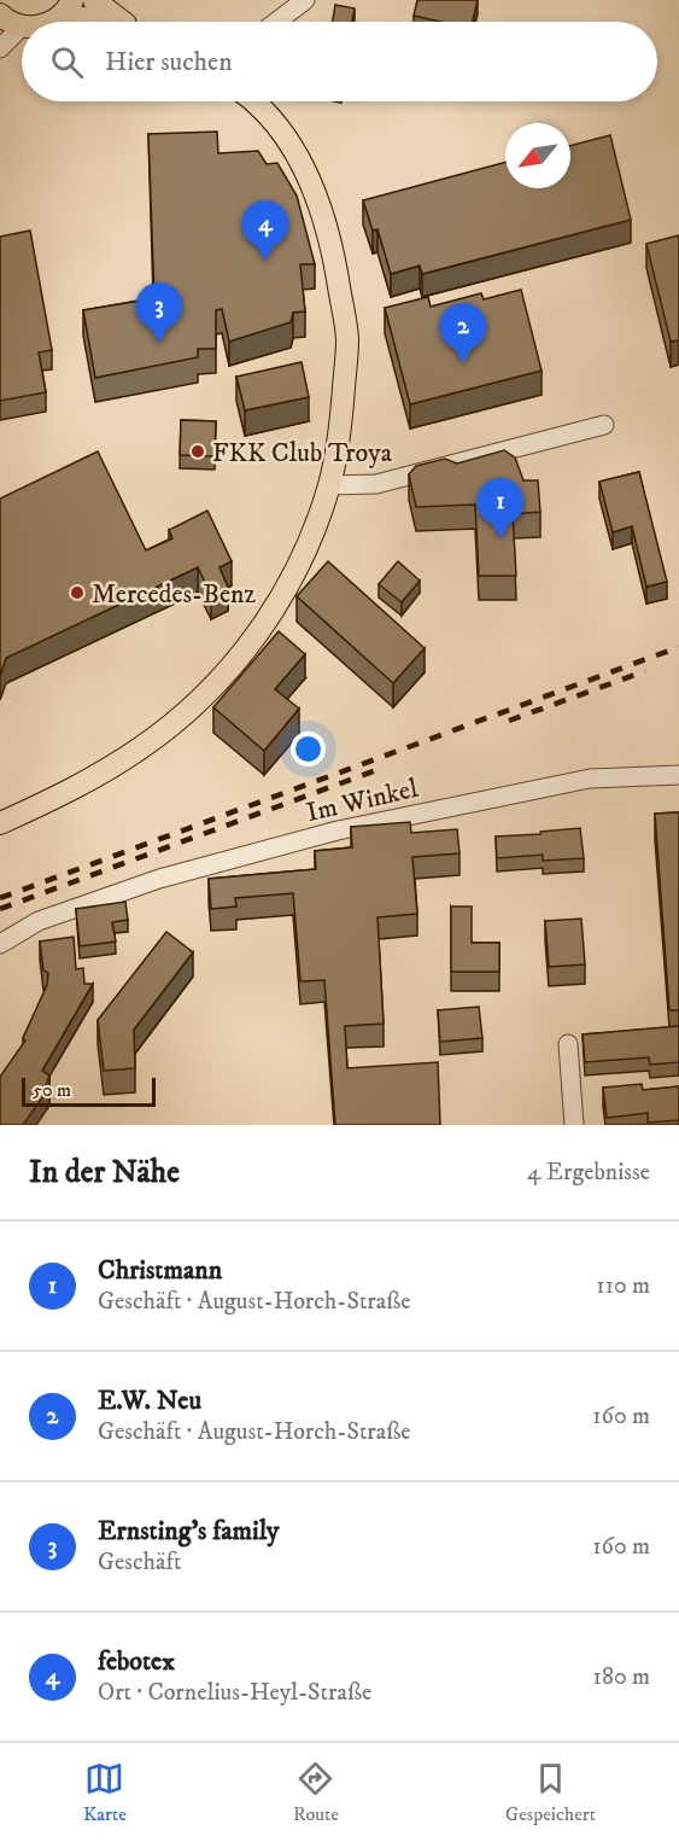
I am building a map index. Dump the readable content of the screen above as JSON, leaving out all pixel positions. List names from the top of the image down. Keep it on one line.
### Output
{"streets":{"street":["Im Winkel"]},"places":["FKK Club Troya","Mercedes-Benz"],"scale_bar":"50 m","north":"bottom left","page":{"search":"Hier suchen","pins":["4","3","2","1"],"scale":"50 m","heading":["In der Nähe","4 Ergebnisse"],"list":[{"mark":"1","name":"Christmann","note":"Geschäft · August-Horch-Straße","value":"110 m"},{"mark":"2","name":"E.W. Neu","note":"Geschäft · August-Horch-Straße","value":"160 m"},{"mark":"3","name":"Ernsting's family","note":"Geschäft","value":"160 m"},{"mark":"4","name":"febotex","note":"Ort · Cornelius-Heyl-Straße","value":"180 m"}],"nav":["Karte","Route","Gespeichert"]}}
